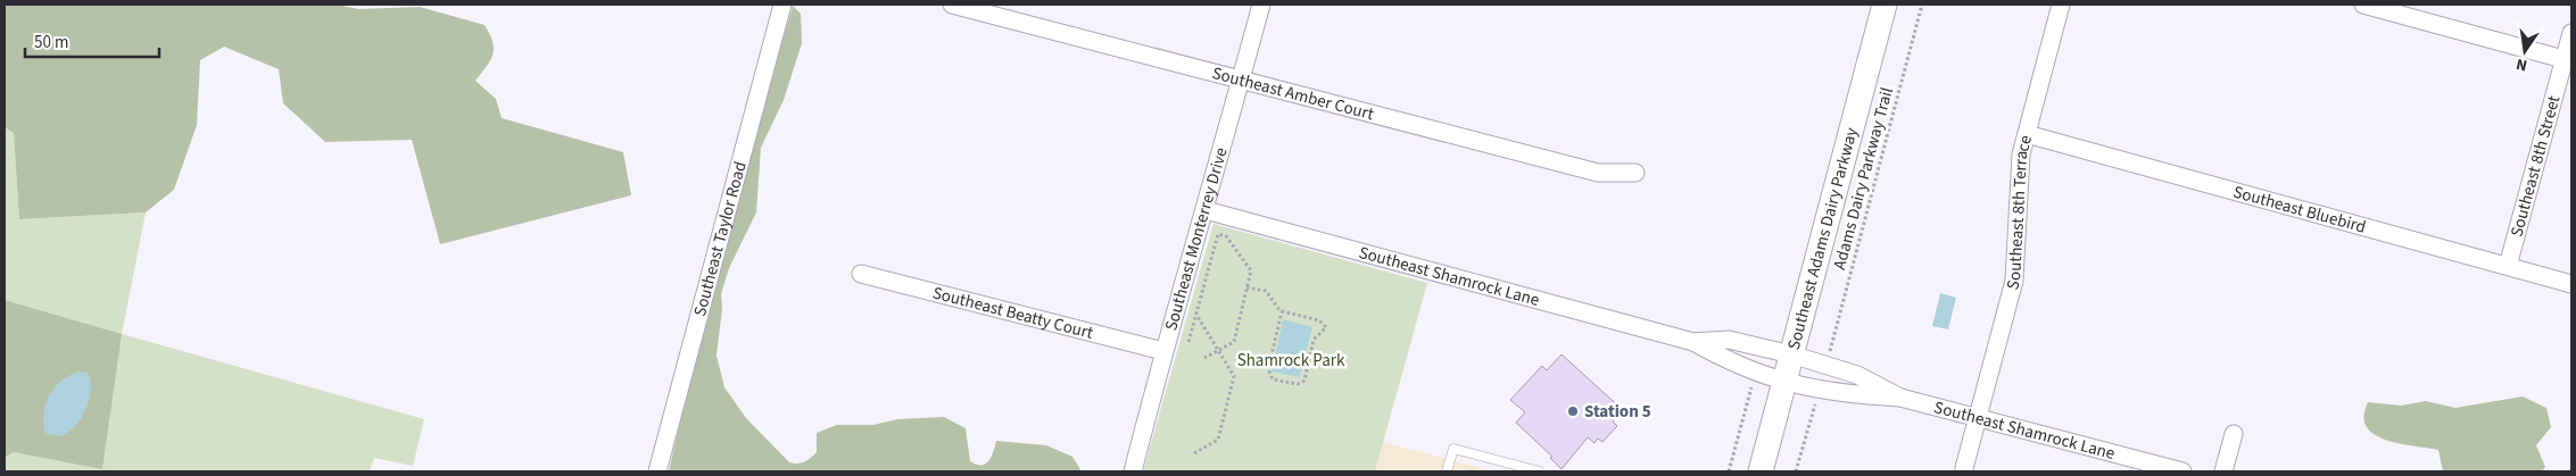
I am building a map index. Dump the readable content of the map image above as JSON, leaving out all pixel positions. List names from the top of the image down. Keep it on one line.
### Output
{"streets":{"main road":["Southeast Adams Dairy Parkway"],"street":["Southeast Amber Court","Southeast 8th Street","Southeast Bluebird","Southeast 8th Terrace","Southeast Taylor Road","Southeast Monterrey Drive","Southeast Shamrock Lane","Southeast Beatty Court"],"path":["Adams Dairy Parkway Trail"]},"crossings":[["Southeast Amber Court","Southeast Monterrey Drive"],["Southeast 8th Street","Southeast Bluebird"],["Southeast Bluebird","Southeast 8th Terrace"],["Southeast 8th Terrace","Southeast Shamrock Lane"],["Southeast Monterrey Drive","Southeast Shamrock Lane"],["Southeast Monterrey Drive","Southeast Beatty Court"],["Southeast Adams Dairy Parkway","Southeast Shamrock Lane"]],"parks":["Shamrock Park"],"places":["Station 5"],"scale_bar":"50 m","north":"bottom"}
